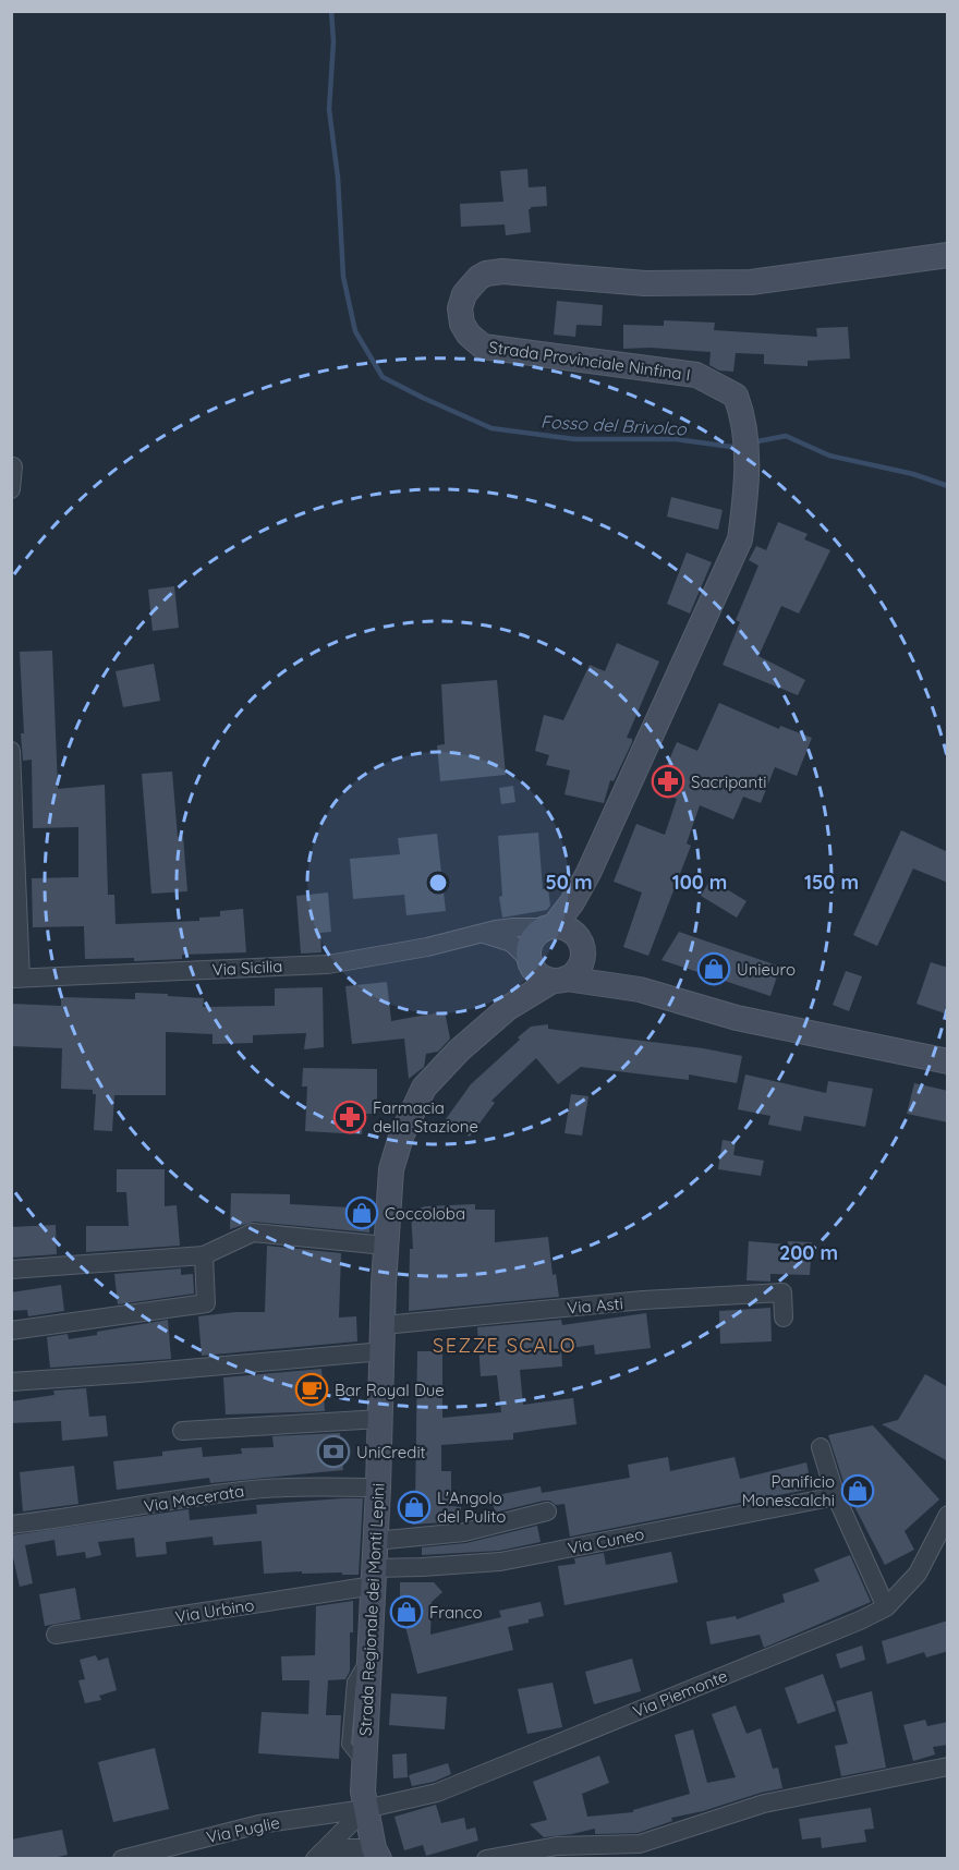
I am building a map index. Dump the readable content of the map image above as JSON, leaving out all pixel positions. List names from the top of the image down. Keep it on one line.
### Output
{"streets":{"street":["Strada Provinciale Ninfina I","Via Sicilia","Via Asti","Via Macerata","Via Cuneo","Strada Regionale dei Monti Lepini","Via Urbino","Via Piemonte","Via Puglie"]},"crossings":[["Strada Provinciale Ninfina I","Via Sicilia"],["Strada Provinciale Ninfina I","Strada Regionale dei Monti Lepini"],["Via Sicilia","Strada Regionale dei Monti Lepini"],["Via Asti","Strada Regionale dei Monti Lepini"],["Via Macerata","Strada Regionale dei Monti Lepini"],["Via Cuneo","Strada Regionale dei Monti Lepini"],["Via Cuneo","Via Urbino"],["Strada Regionale dei Monti Lepini","Via Urbino"],["Strada Regionale dei Monti Lepini","Via Piemonte"],["Strada Regionale dei Monti Lepini","Via Puglie"],["Via Piemonte","Via Puglie"]],"districts":["SEZZE SCALO"],"water":["Fosso del Brivolco"],"places":{"pharmacy":["Sacripanti","Farmacia della Stazione"],"shop":["Unieuro","Coccoloba","Panificio Monescalchi","L'Angolo del Pulito","Franco"],"cafe":["Bar Royal Due"],"bank":["UniCredit"]},"rings":["50 m","100 m","150 m","200 m"]}
